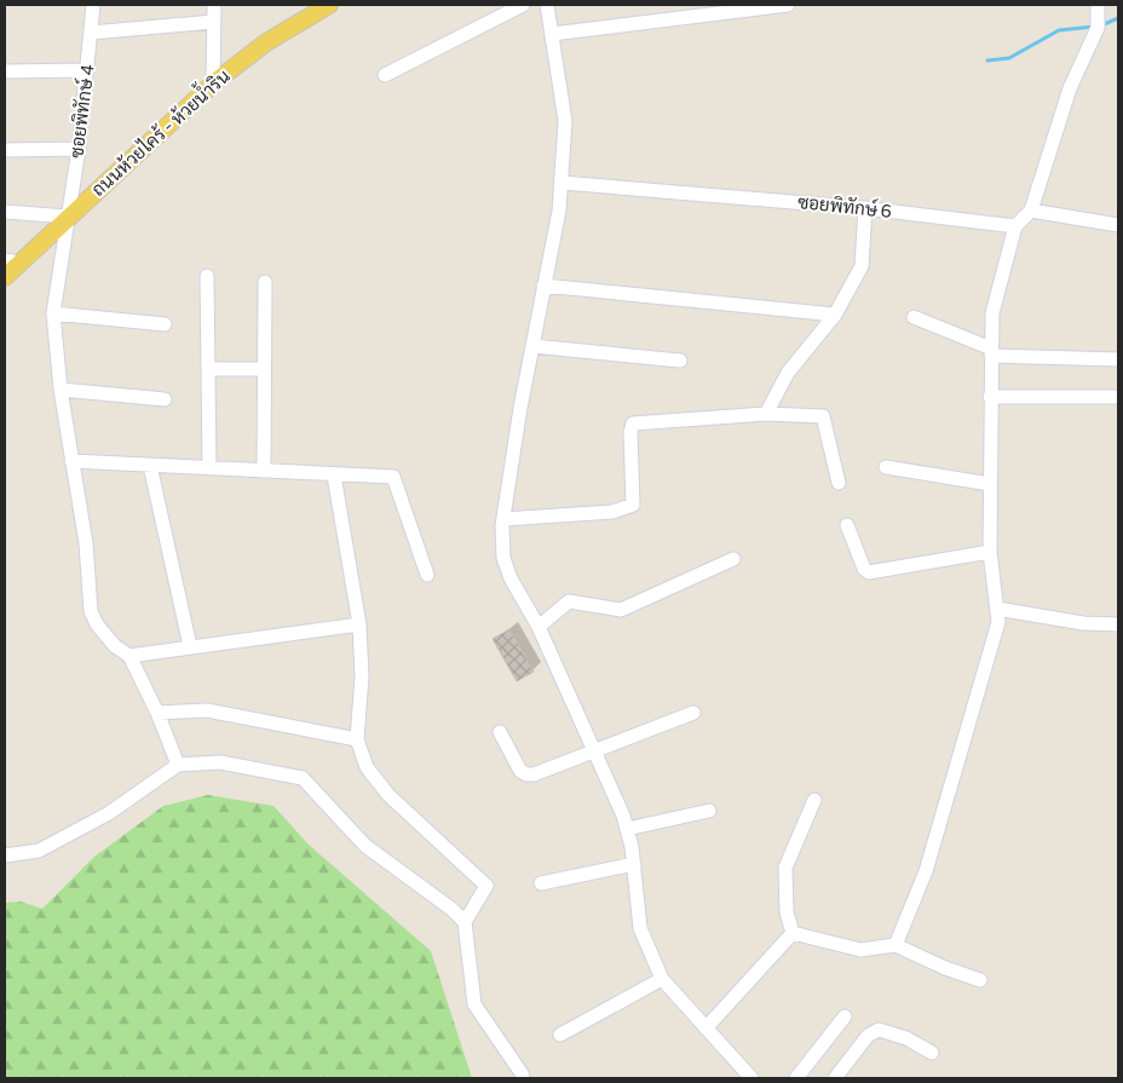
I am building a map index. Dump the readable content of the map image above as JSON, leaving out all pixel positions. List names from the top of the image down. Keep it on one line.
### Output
{"streets":{"main road":["ถนนห้วยไคร้ - ห้วยน้ำริน"],"street":["ซอยพิทักษ์ 4","ซอยพิทักษ์ 6"]},"crossings":[["ซอยพิทักษ์ 4","ถนนห้วยไคร้ - ห้วยน้ำริน"]]}
